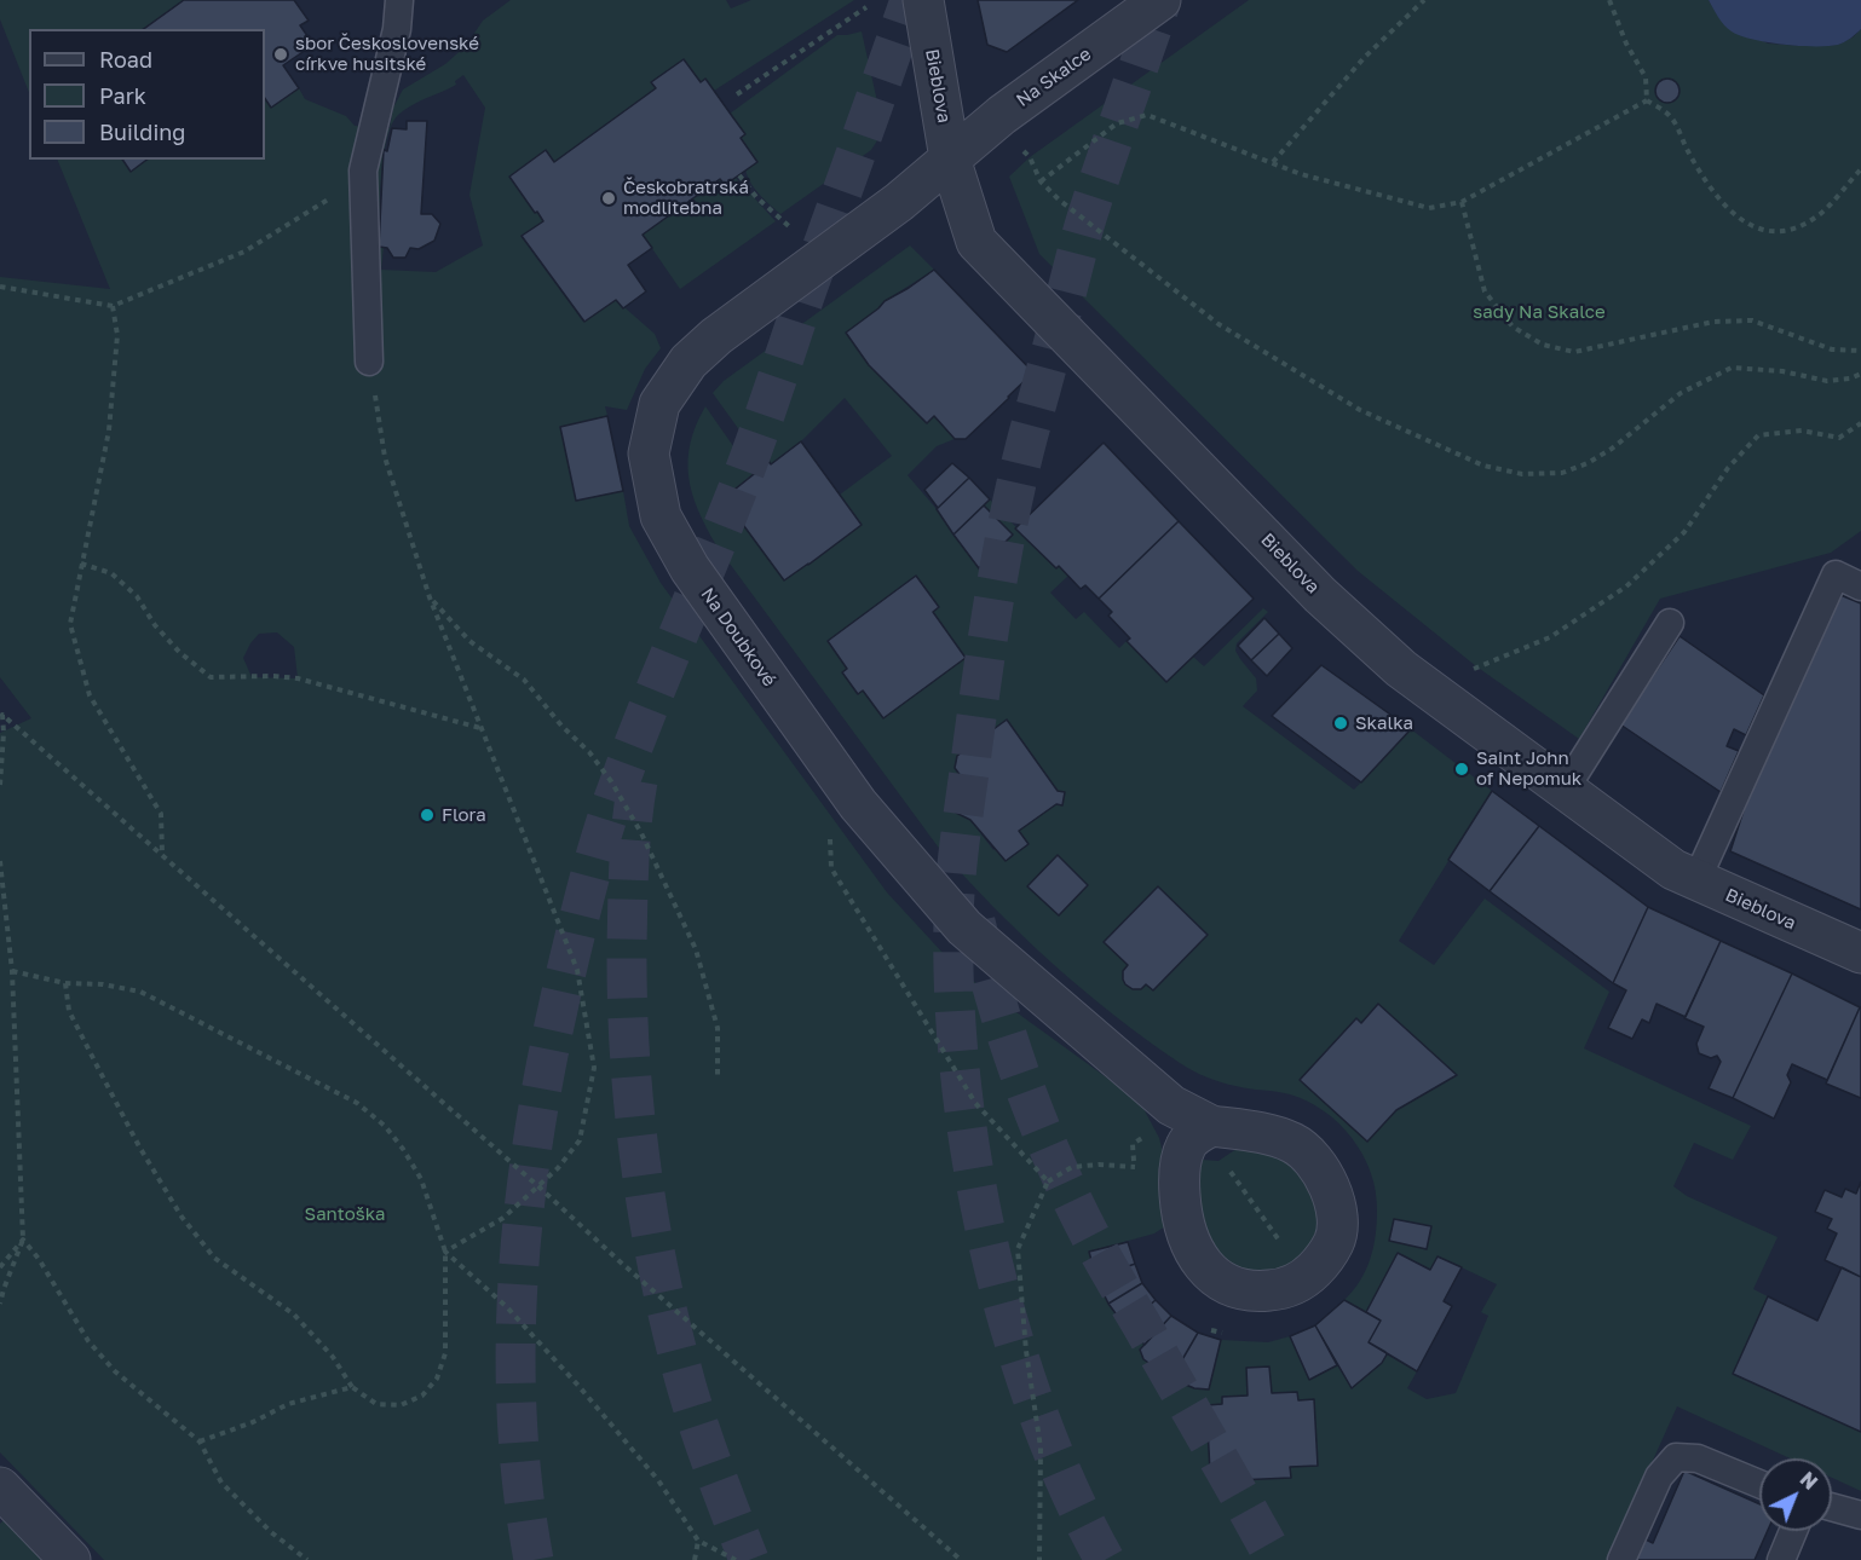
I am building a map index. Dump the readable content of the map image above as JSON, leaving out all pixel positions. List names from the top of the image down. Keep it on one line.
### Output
{"streets":{"street":["Na Skalce","Bieblova","Na Doubkové"]},"crossings":[["Na Skalce","Bieblova"],["Na Skalce","Na Doubkové"],["Bieblova","Na Doubkové"]],"parks":["sady Na Skalce","Santoška"],"places":["sbor Československé církve husitské","Českobratrská modlitebna","Skalka","Saint John of Nepomuk","Flora"],"legend":["Road","Park","Building"],"north":"top right"}
